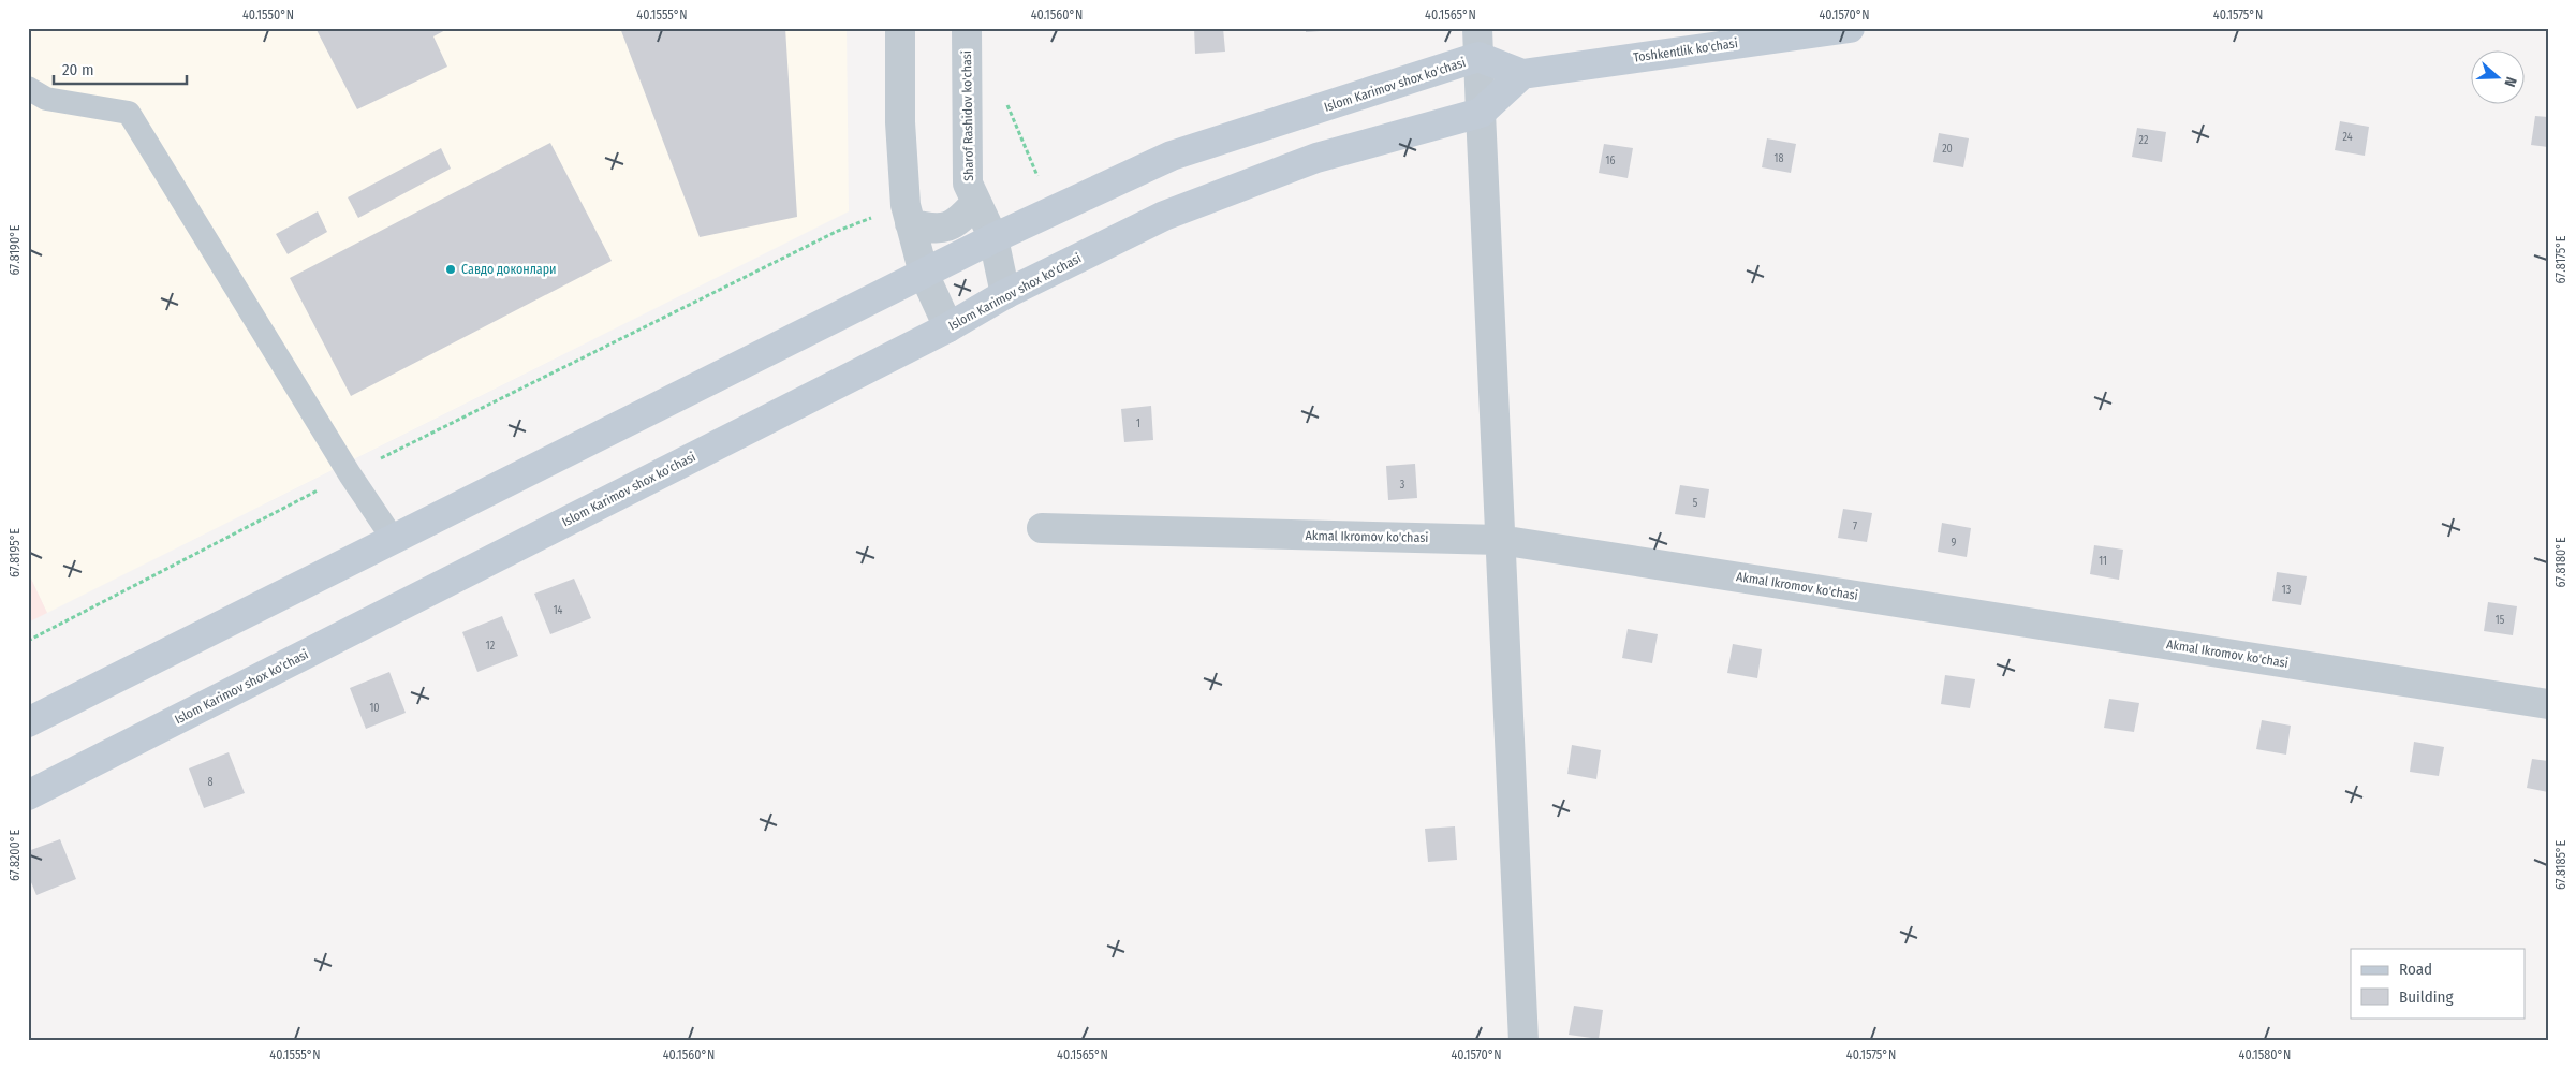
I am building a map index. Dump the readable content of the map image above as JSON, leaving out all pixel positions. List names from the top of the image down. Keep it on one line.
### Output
{"streets":{"main road":["Toshkentlik ko'chasi","Islom Karimov shox ko'chasi"],"street":["Sharof Rashidov ko'chasi","Akmal Ikromov ko'chasi"]},"crossings":[["Toshkentlik ko'chasi","Islom Karimov shox ko'chasi"],["Islom Karimov shox ko'chasi","Sharof Rashidov ko'chasi"]],"places":["Cавдо доконлари"],"house_numbers":["24","22","20","18","16","1","3","5","7","9","11","13","14","15","12","10","8"],"legend":["Road","Building"],"scale_bar":"20 m","north":"right","coordinates":["40.1550°N","40.1555°N","40.1560°N","40.1565°N","40.1570°N","40.1575°N","67.8190°E","67.8175°E","67.8195°E","67.8180°E","67.8200°E","67.8185°E","40.1580°N"]}
